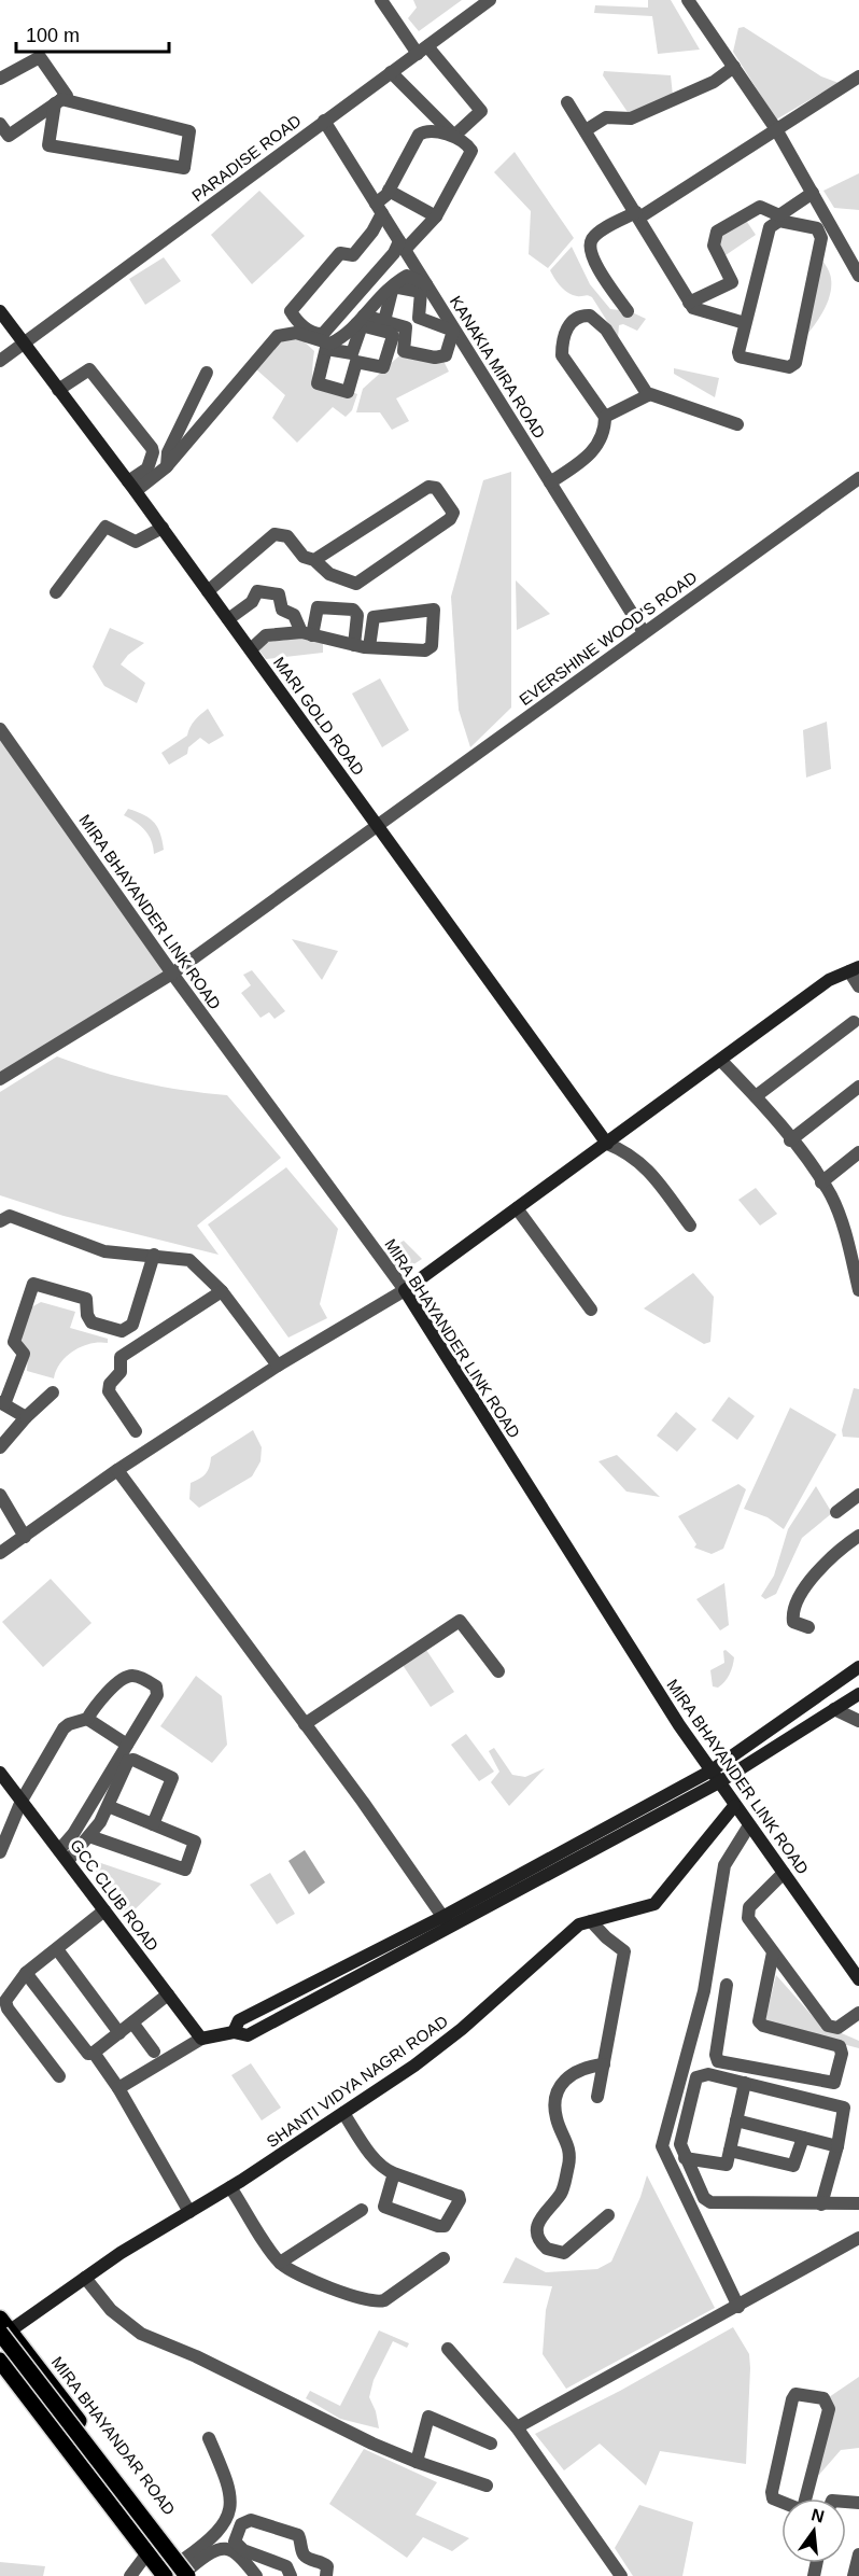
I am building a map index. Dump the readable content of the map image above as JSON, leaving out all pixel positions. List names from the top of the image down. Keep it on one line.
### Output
{"streets":{"street":["PARADISE ROAD","KANAKIA MIRA ROAD","EVERSHINE WOOD'S ROAD","MARI GOLD ROAD","MIRA BHAYANDER LINK ROAD","GCC CLUB ROAD","SHANTI VIDYA NAGRI ROAD"]},"crossings":[["PARADISE ROAD","KANAKIA MIRA ROAD"],["PARADISE ROAD","MARI GOLD ROAD"],["KANAKIA MIRA ROAD","EVERSHINE WOOD'S ROAD"],["EVERSHINE WOOD'S ROAD","MARI GOLD ROAD"],["EVERSHINE WOOD'S ROAD","MIRA BHAYANDER LINK ROAD"],["MIRA BHAYANDER LINK ROAD","SHANTI VIDYA NAGRI ROAD"]],"scale_bar":"100 m","north":"top"}
